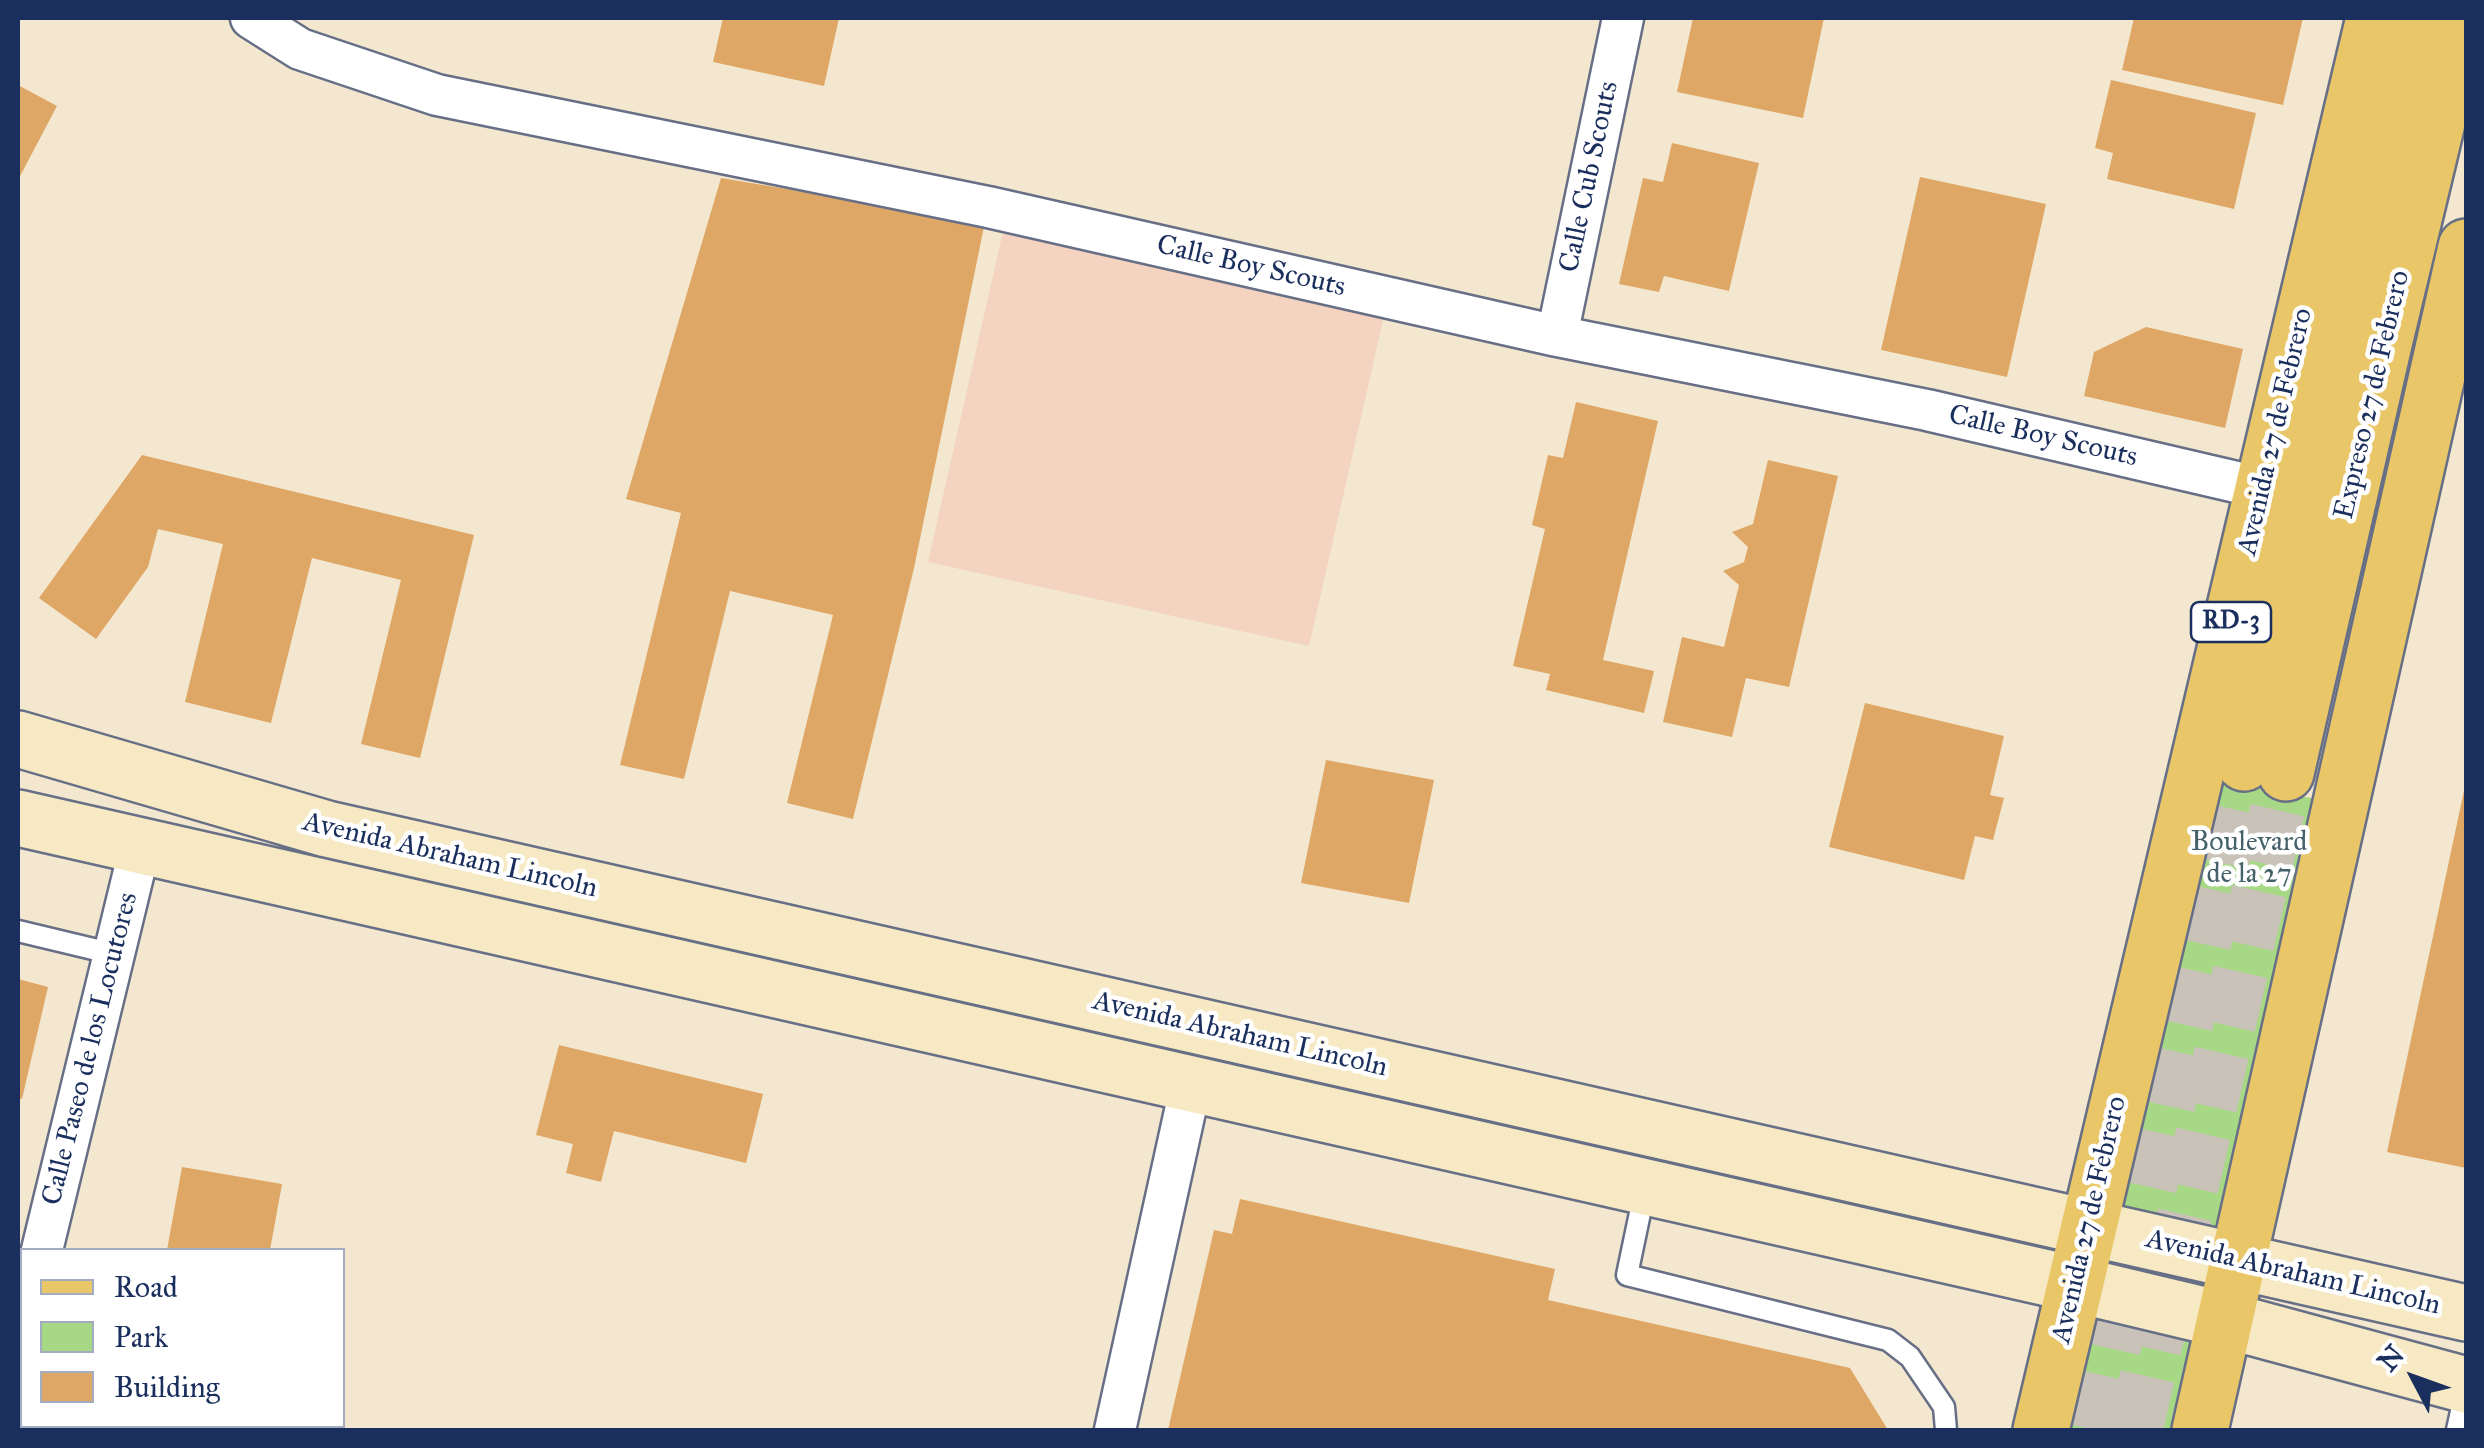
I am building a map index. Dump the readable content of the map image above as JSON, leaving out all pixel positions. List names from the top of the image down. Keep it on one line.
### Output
{"streets":{"main road":["Expreso 27 de Febrero","Avenida 27 de Febrero","RD-3","Avenida Abraham Lincoln"],"street":["Calle Cub Scouts","Calle Boy Scouts","Calle Paseo de los Locutores"]},"crossings":[["Calle Cub Scouts","Calle Boy Scouts"],["Calle Boy Scouts","Avenida 27 de Febrero"],["Avenida 27 de Febrero","Avenida Abraham Lincoln"]],"parks":["Boulevard de la 27"],"legend":["Road","Park","Building"],"north":"top left"}
